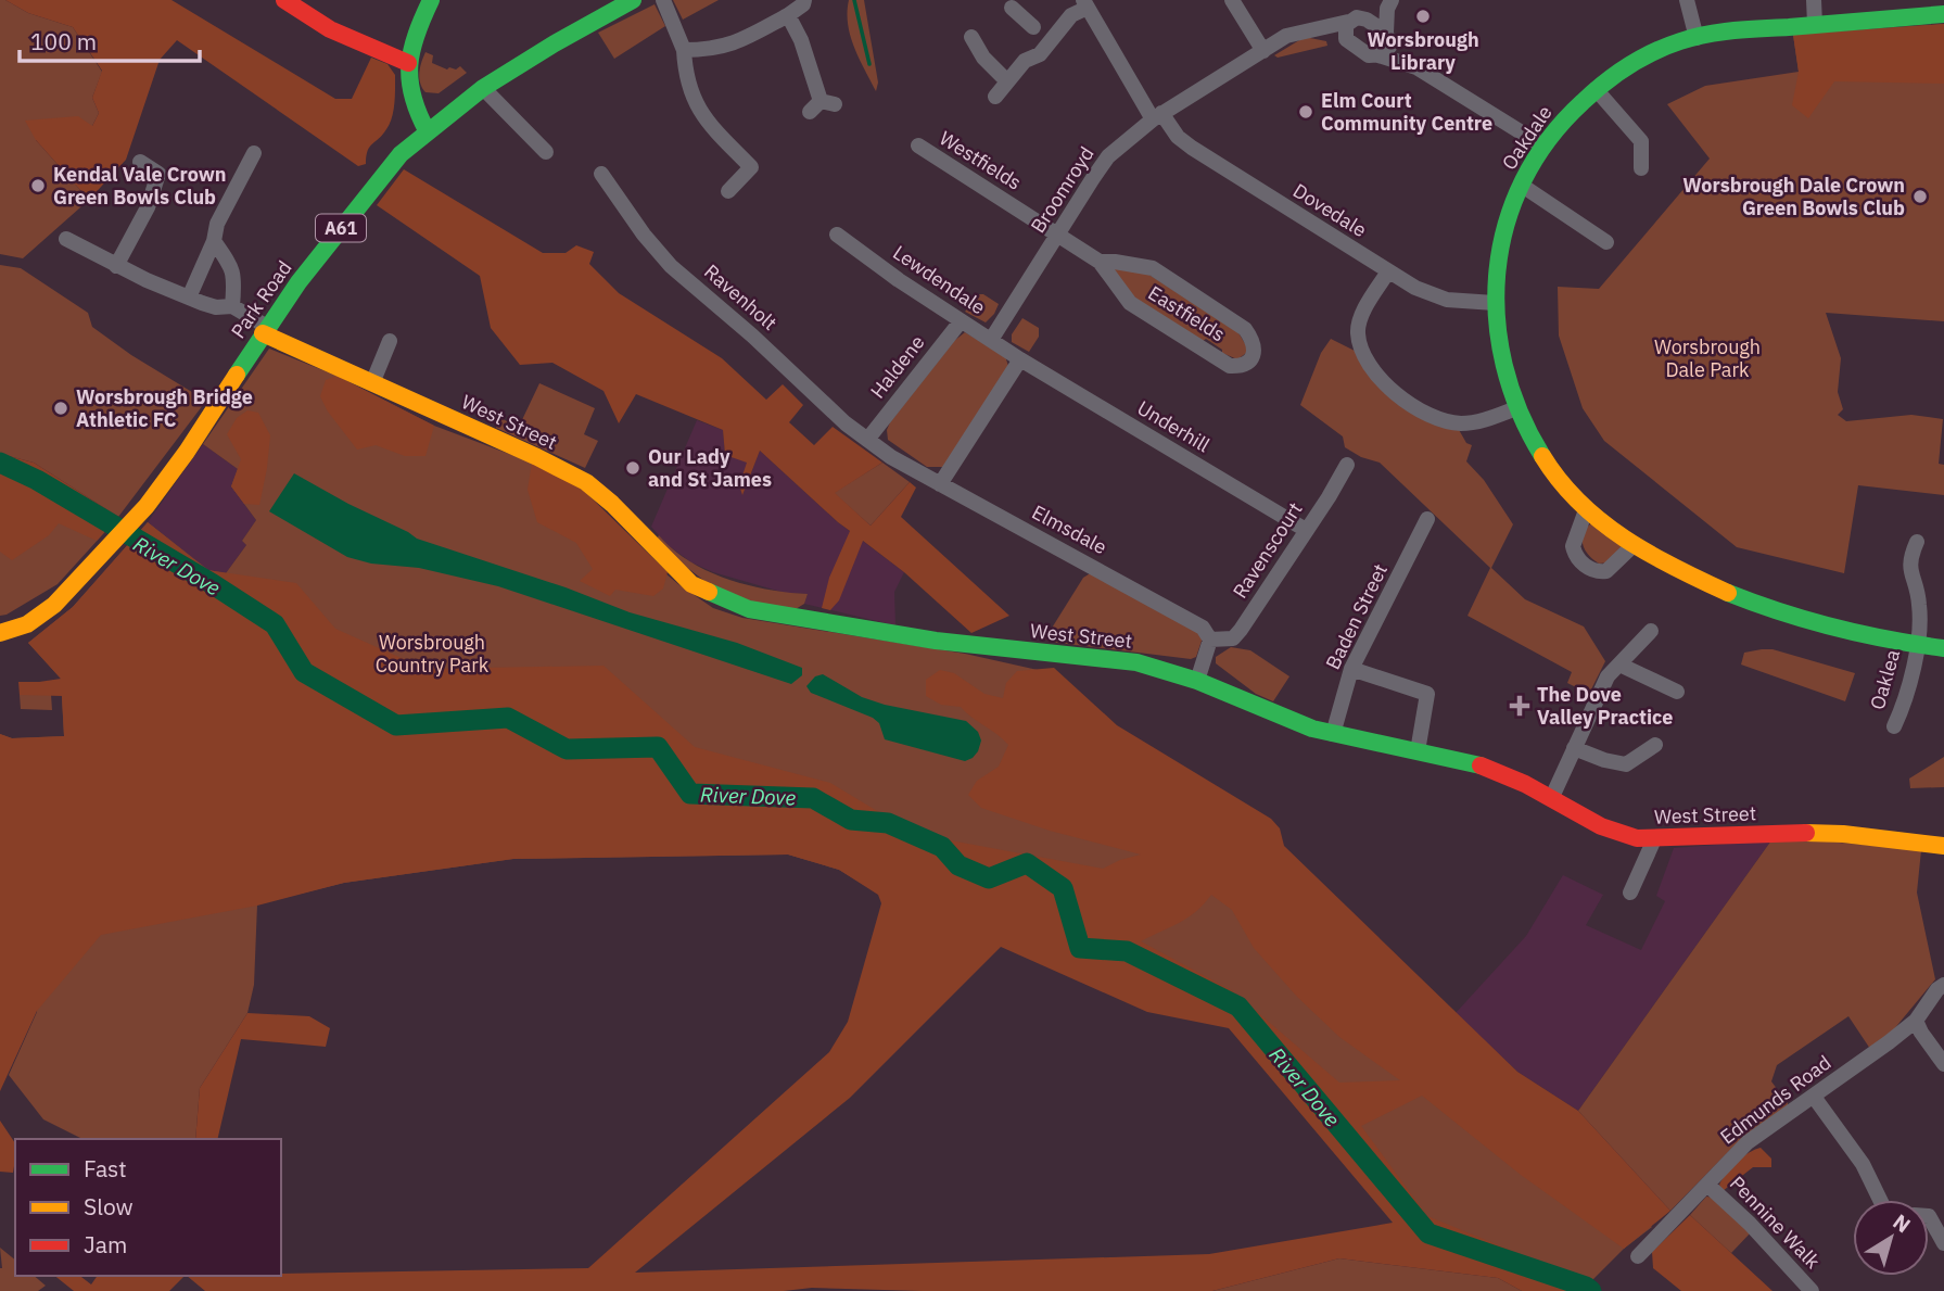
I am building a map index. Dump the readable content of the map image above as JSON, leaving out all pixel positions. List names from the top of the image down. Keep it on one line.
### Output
{"streets":{"main road":["Oakdale","A61","Park Road","West Street"],"street":["Westfields","Broomroyd","Dovedale","Lewdendale","Ravenholt","Eastfields","Haldene","Underhill","Elmsdale","Ravenscourt","Baden Street","Oaklea","Edmunds Road","Pennine Walk"]},"crossings":[["Oakdale","Dovedale"],["Oakdale","Oaklea"],["Westfields","Broomroyd"],["Westfields","Eastfields"],["Broomroyd","Dovedale"],["Broomroyd","Lewdendale"],["Broomroyd","Eastfields"],["Lewdendale","Haldene"],["Lewdendale","Underhill"],["Ravenholt","Haldene"],["Ravenholt","Elmsdale"],["Park Road","West Street"],["Haldene","Elmsdale"],["West Street","Baden Street"],["Underhill","Ravenscourt"],["Elmsdale","Ravenscourt"],["Edmunds Road","Pennine Walk"]],"water":["River Dove"],"parks":["Worsbrough Dale Park","Worsbrough Country Park"],"places":{"other":["Worsbrough Library","Elm Court Community Centre","Kendal Vale Crown Green Bowls Club","Worsbrough Dale Crown Green Bowls Club","Worsbrough Bridge Athletic FC","Our Lady and St James"],"health":["The Dove Valley Practice"]},"legend":["Fast","Slow","Jam"],"scale_bar":"100 m","north":"top right"}
